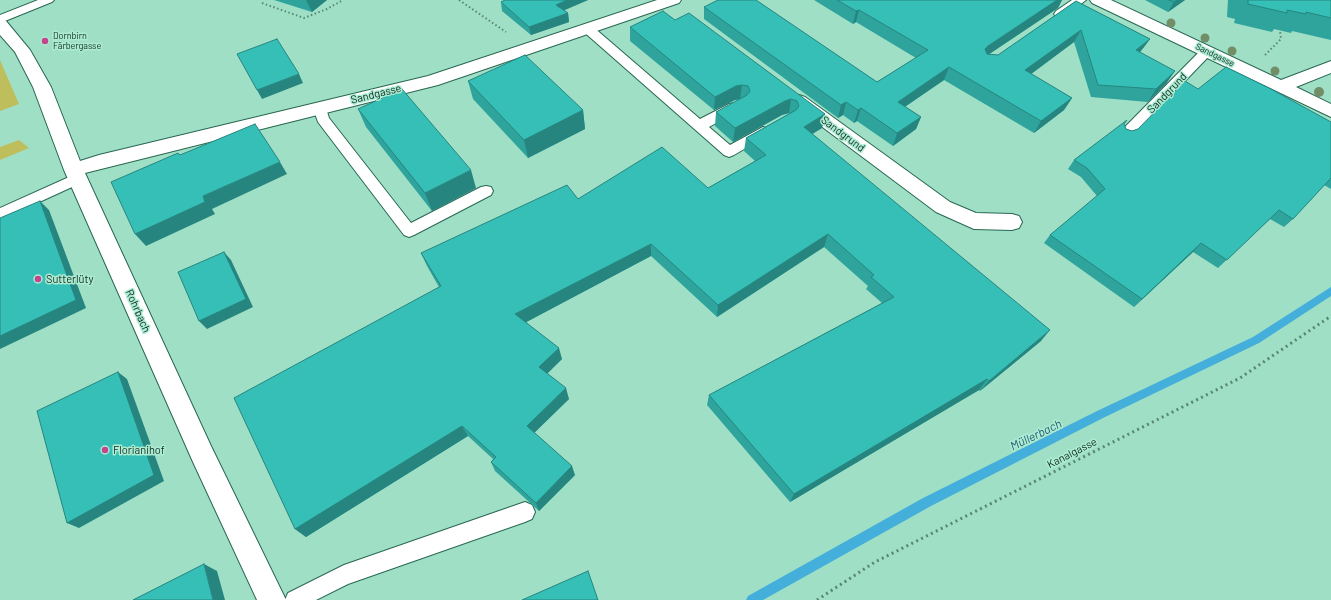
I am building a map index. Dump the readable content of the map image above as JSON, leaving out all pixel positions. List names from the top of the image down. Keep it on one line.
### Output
{"streets":{"street":["Sandgasse","Sandgrund","Rohrbach"],"path":["Kanalgasse"]},"crossings":[["Sandgasse","Sandgrund"],["Sandgasse","Rohrbach"]],"water":["Müllerbach"],"places":["Dornbirn Färbergasse","Sutterlüty","Florianihof"]}
